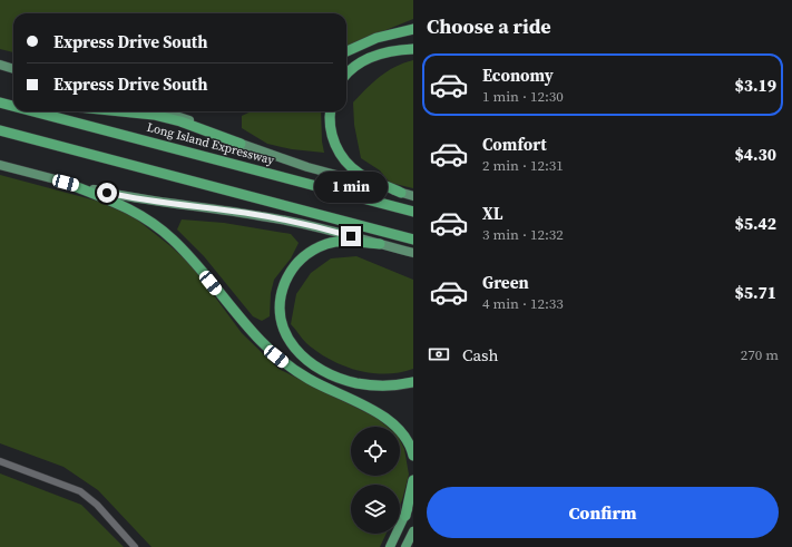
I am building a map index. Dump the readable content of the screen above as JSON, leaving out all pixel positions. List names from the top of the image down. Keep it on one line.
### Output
{"streets":{"highway":["Long Island Expressway"]},"page":{"heading":"Choose a ride","banner":["Express Drive South","Express Drive South"],"list":[{"name":"Economy","note":"1 min · 12:30","value":"$3.19"},{"name":"Comfort","note":"2 min · 12:31","value":"$4.30"},{"name":"XL","note":"3 min · 12:32","value":"$5.42"},{"name":"Green","note":"4 min · 12:33","value":"$5.71"}],"bubble":"1 min","pay":["Cash","270 m"],"buttons":"Confirm"}}
